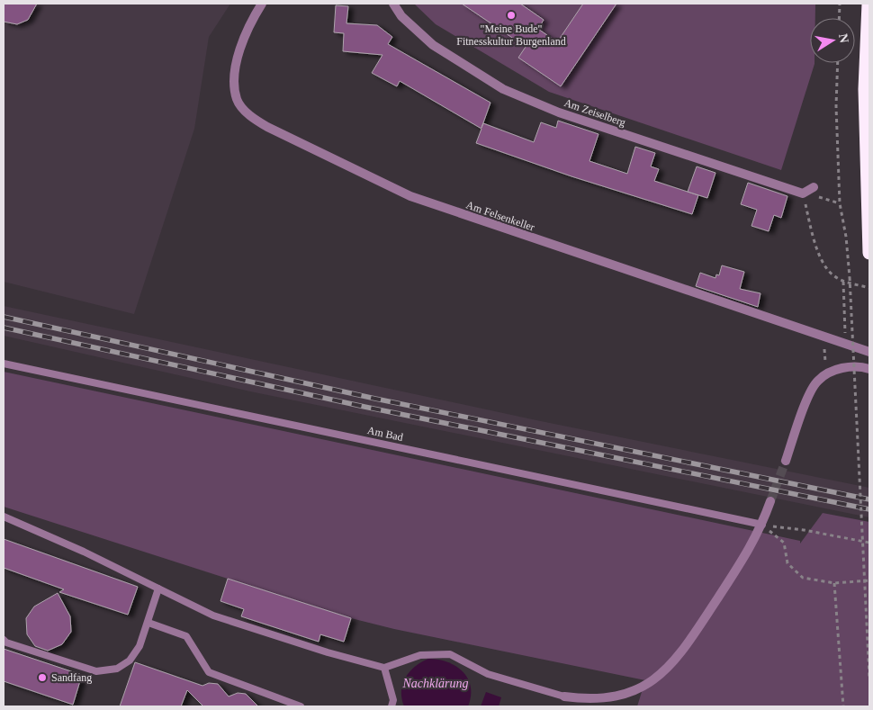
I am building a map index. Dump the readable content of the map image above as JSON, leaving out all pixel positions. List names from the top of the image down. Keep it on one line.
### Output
{"streets":{"street":["Am Zeiselberg","Am Felsenkeller"],"lane":["Am Bad"]},"water":["Nachklärung"],"places":["\"Meine Bude\" Fitnesskultur Burgenland","Sandfang"],"north":"right"}
